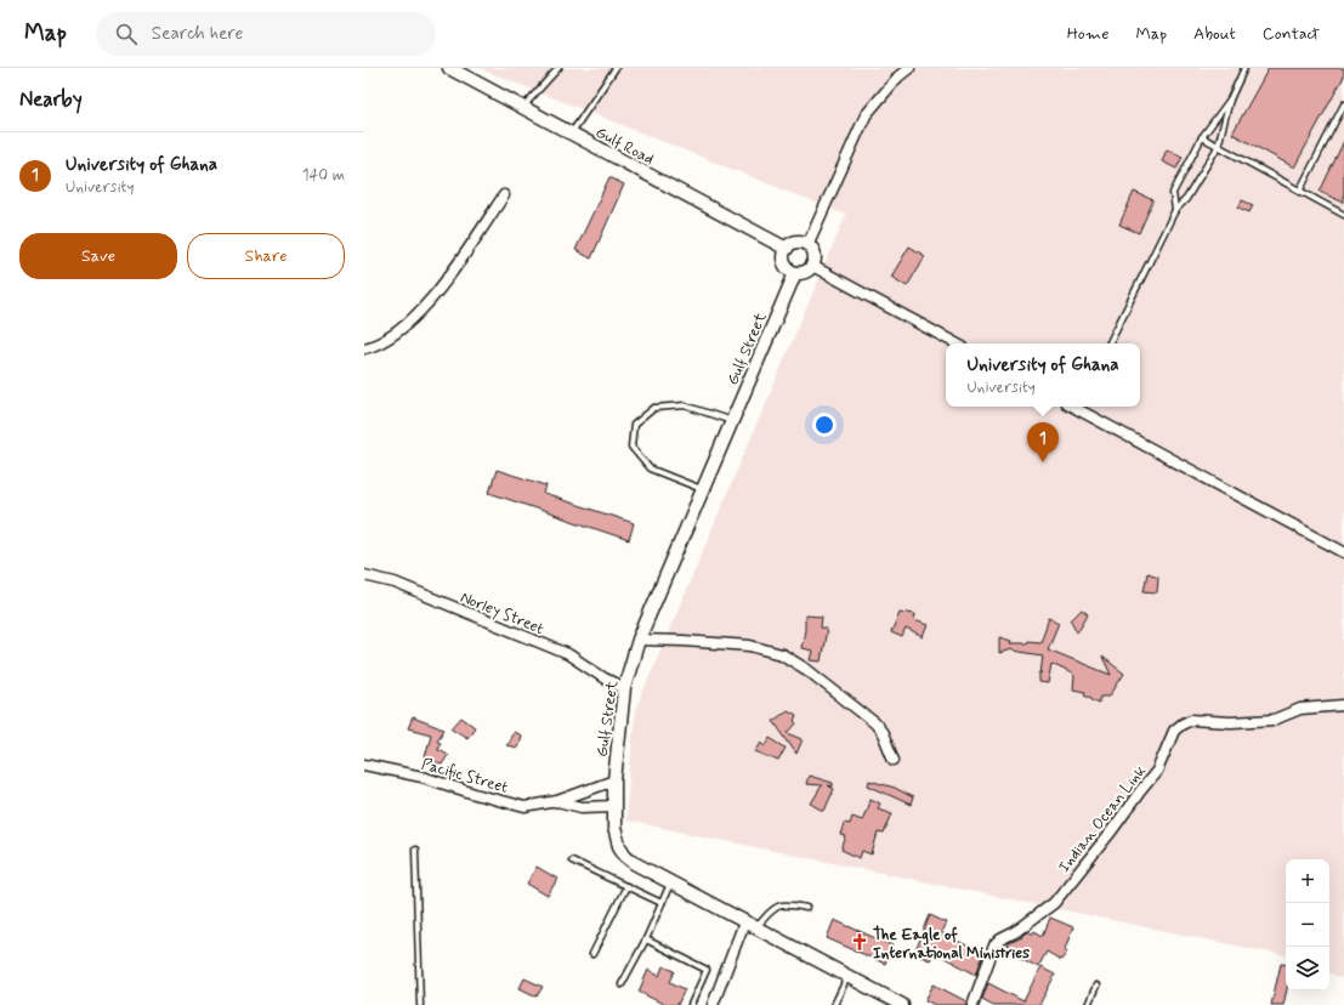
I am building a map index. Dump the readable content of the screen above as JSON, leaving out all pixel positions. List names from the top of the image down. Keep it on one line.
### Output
{"streets":{"street":["Gulf Road","Gulf Street","Norley Street","Pacific Street","Indian Ocean Link"]},"crossings":[["Gulf Road","Gulf Street"],["Gulf Street","Norley Street"],["Gulf Street","Pacific Street"]],"places":{"church":["The Eagle of International Ministries"]},"page":{"header":"Map","search":"Search here","nav":["Home","Map","About","Contact"],"heading":"Nearby","list":[{"mark":"1","name":"University of Ghana","note":"University","value":"140 m"}],"buttons":["Save","Share"],"popup":["University of Ghana","University"],"pins":"1","map_buttons":["+","−"]}}
